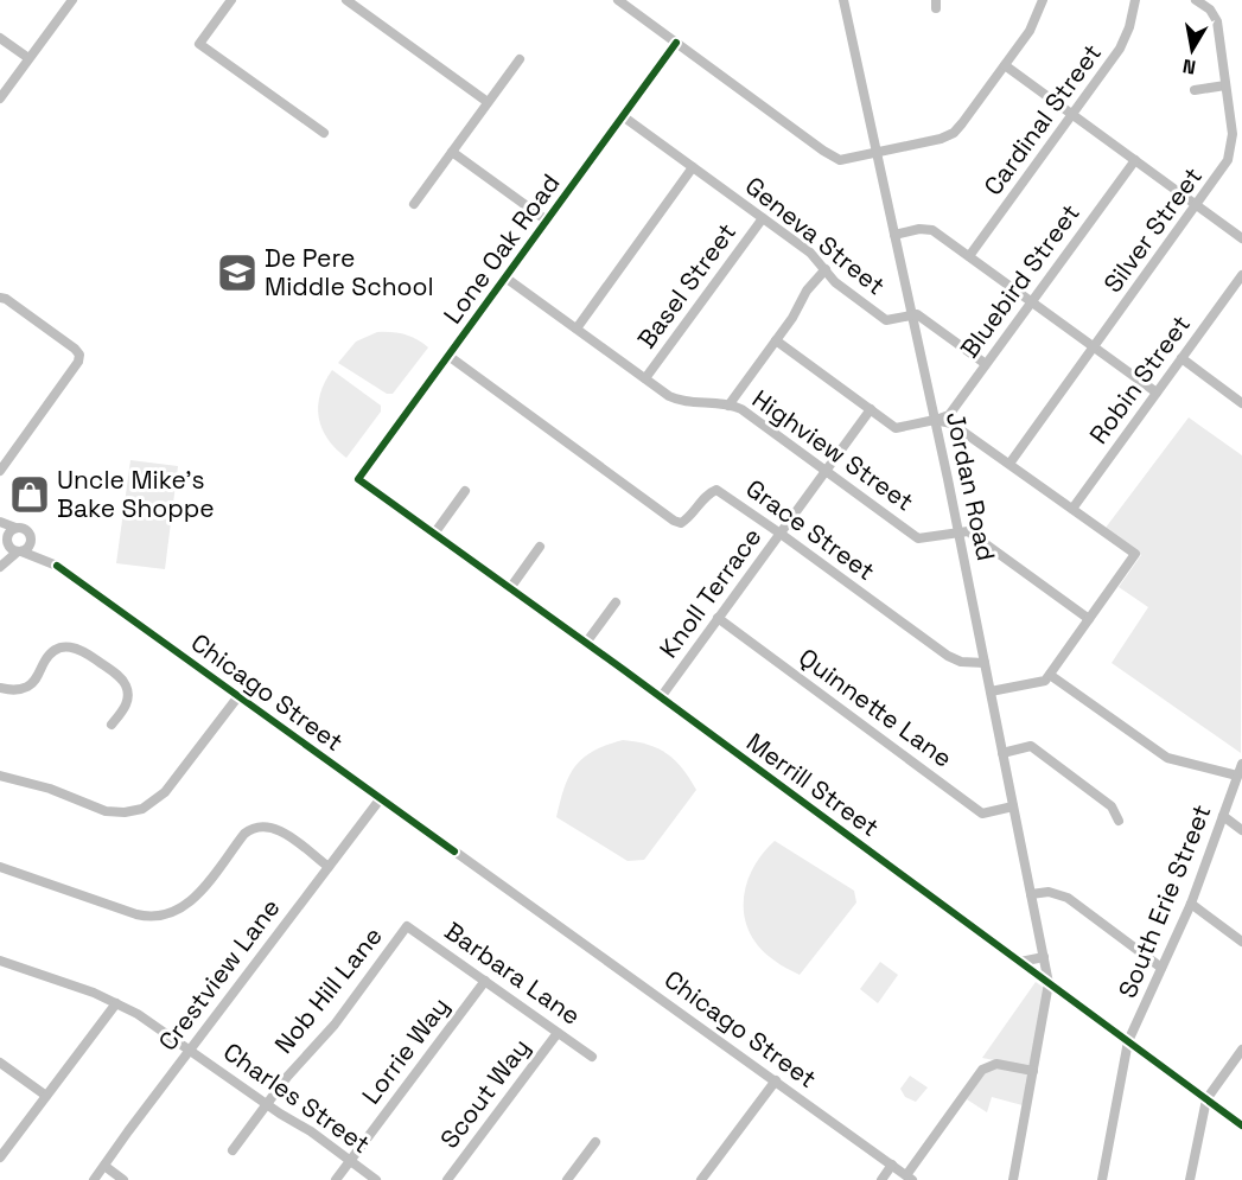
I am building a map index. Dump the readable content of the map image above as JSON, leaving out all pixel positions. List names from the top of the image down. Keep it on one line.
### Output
{"streets":{"street":["Cardinal Street","Silver Street","Geneva Street","Lone Oak Road","Bluebird Street","Basel Street","Robin Street","Highview Street","Jordan Road","Grace Street","Knoll Terrace","Chicago Street","Quinnette Lane","Merrill Street","South Erie Street","Barbara Lane","Crestview Lane","Nob Hill Lane","Lorrie Way","Scout Way","Charles Street"]},"crossings":[["Geneva Street","Lone Oak Road"],["Geneva Street","Basel Street"],["Geneva Street","Jordan Road"],["Lone Oak Road","Highview Street"],["Lone Oak Road","Grace Street"],["Lone Oak Road","Merrill Street"],["Bluebird Street","Jordan Road"],["Basel Street","Highview Street"],["Highview Street","Jordan Road"],["Highview Street","Knoll Terrace"],["Jordan Road","Grace Street"],["Jordan Road","Quinnette Lane"],["Jordan Road","Merrill Street"],["Grace Street","Knoll Terrace"],["Knoll Terrace","Quinnette Lane"],["Knoll Terrace","Merrill Street"],["Chicago Street","Crestview Lane"],["Merrill Street","South Erie Street"],["Barbara Lane","Nob Hill Lane"],["Barbara Lane","Lorrie Way"],["Barbara Lane","Scout Way"],["Crestview Lane","Charles Street"],["Nob Hill Lane","Charles Street"],["Lorrie Way","Charles Street"]],"places":{"school or university":["De Pere Middle School"],"shop":["Uncle Mike's Bake Shoppe"]},"north":"bottom"}
